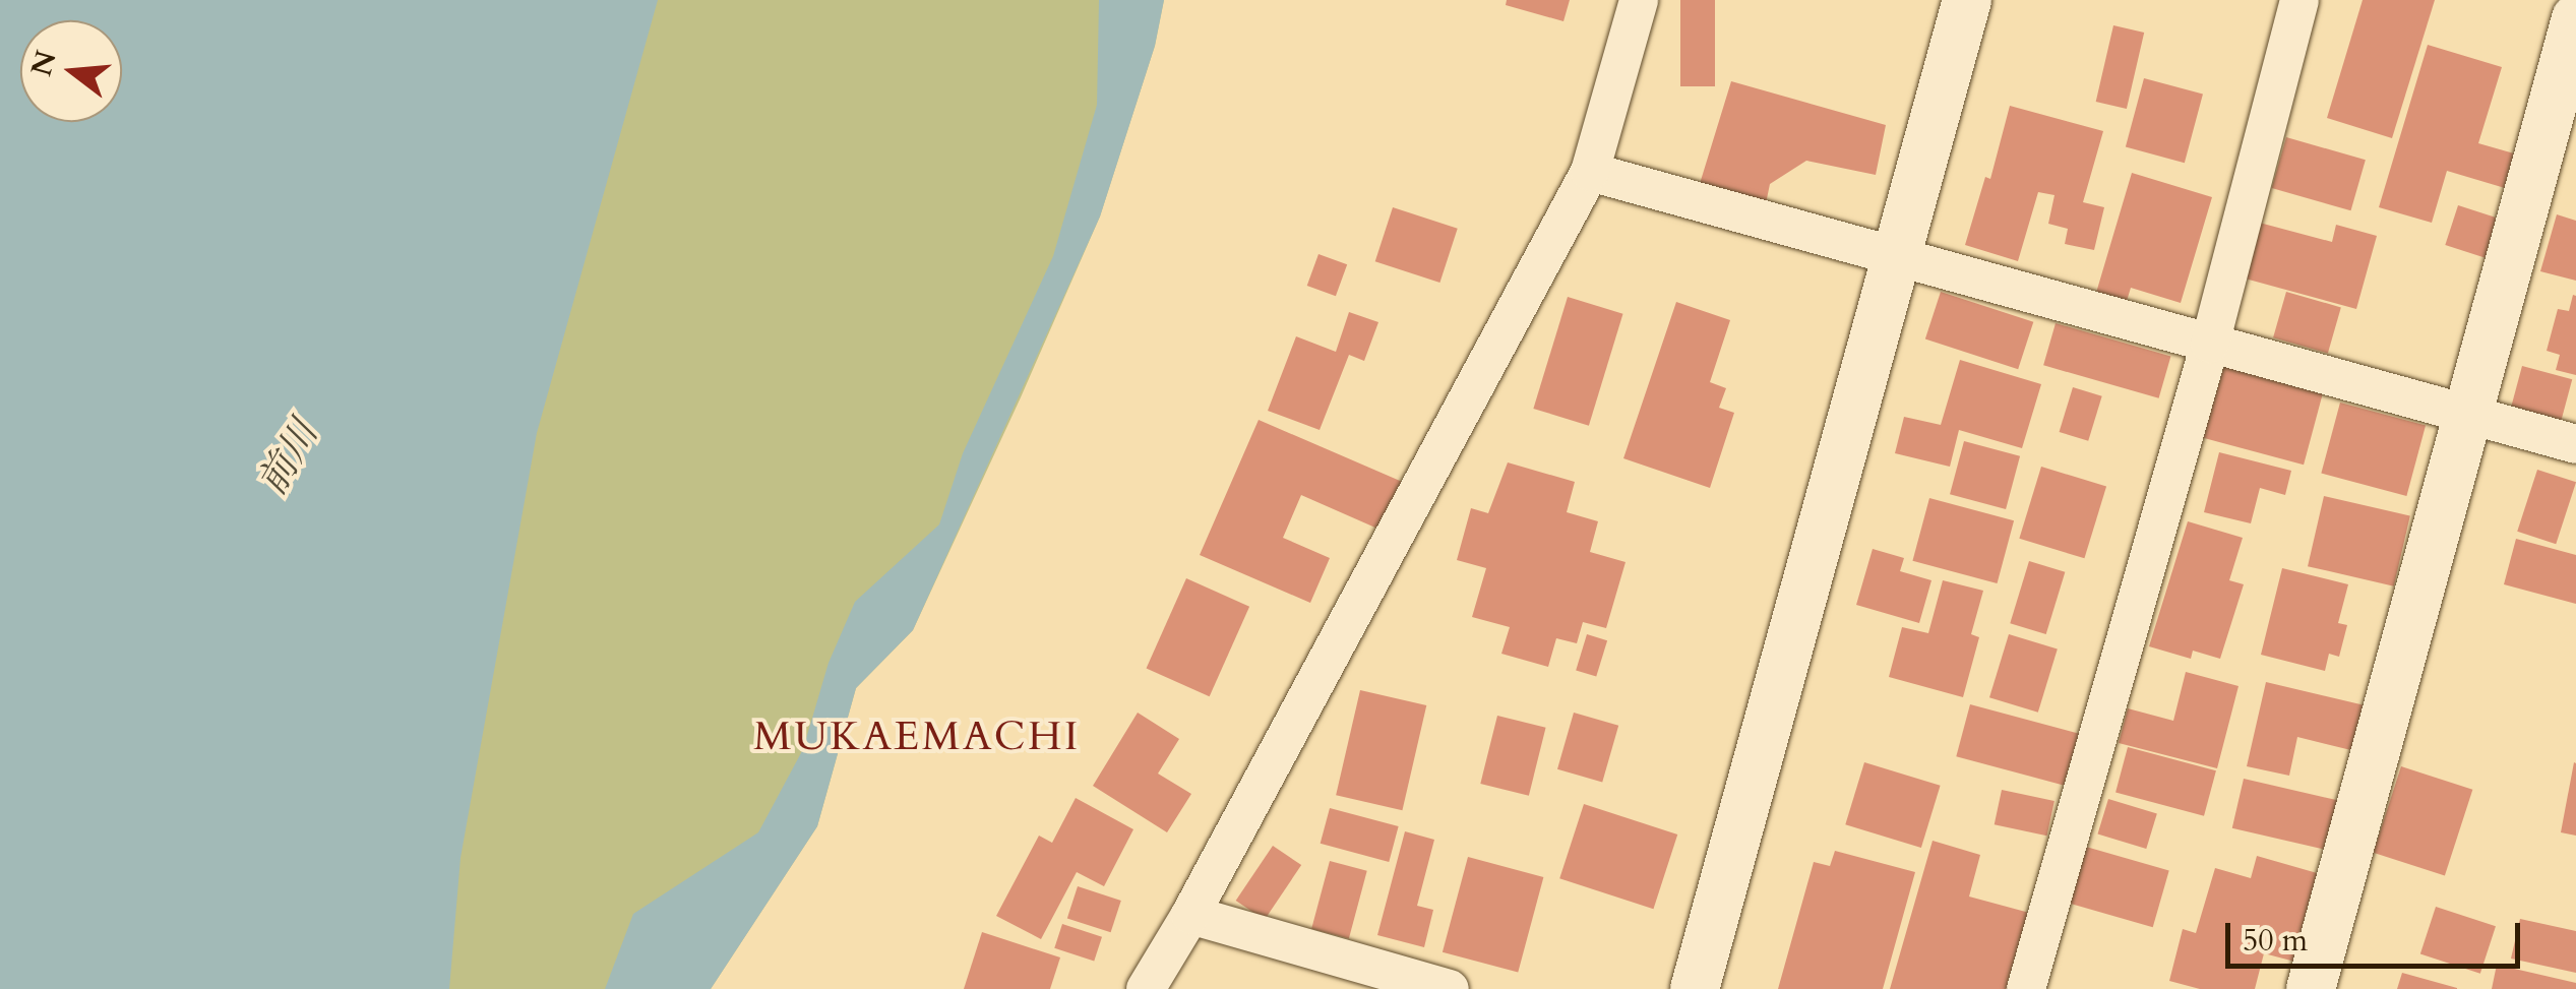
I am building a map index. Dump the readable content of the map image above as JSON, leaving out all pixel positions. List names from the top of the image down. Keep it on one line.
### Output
{"districts":["MUKAEMACHI"],"water":["前川"],"scale_bar":"50 m","north":"left"}
